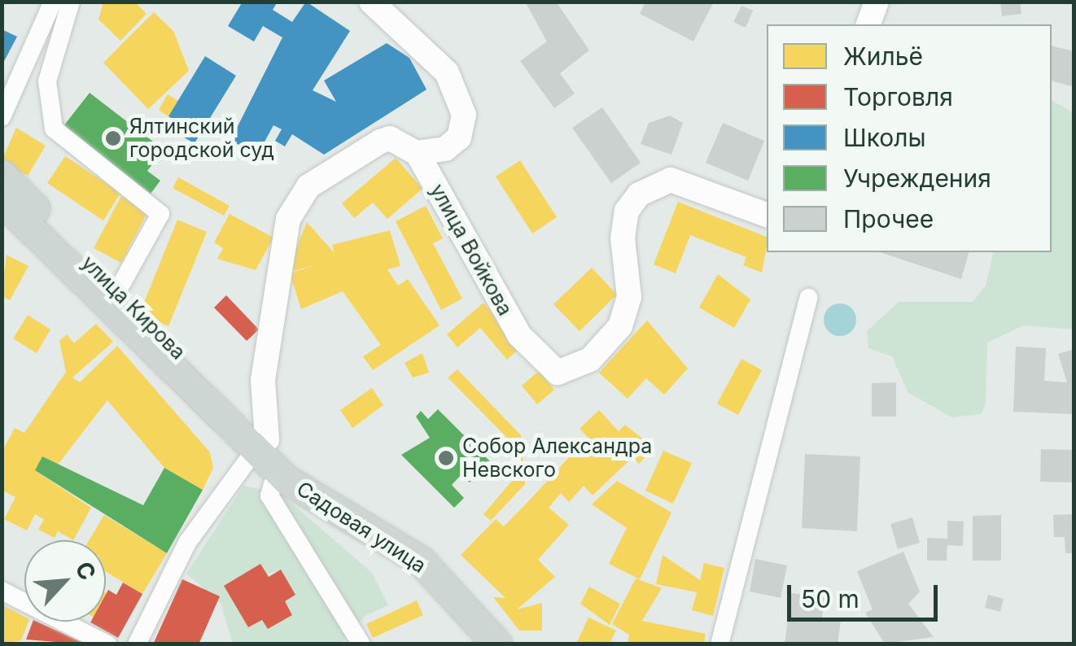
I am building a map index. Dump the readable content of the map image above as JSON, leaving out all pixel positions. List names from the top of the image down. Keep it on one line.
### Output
{"streets":{"main road":["улица Кирова","Садовая улица"],"street":["улица Войкова"]},"crossings":[["улица Кирова","Садовая улица"]],"places":["Ялтинский городской суд","Собор Александра Невского"],"legend":["Жильё","Торговля","Школы","Учреждения","Прочее"],"scale_bar":"50 m","north":"top right"}
